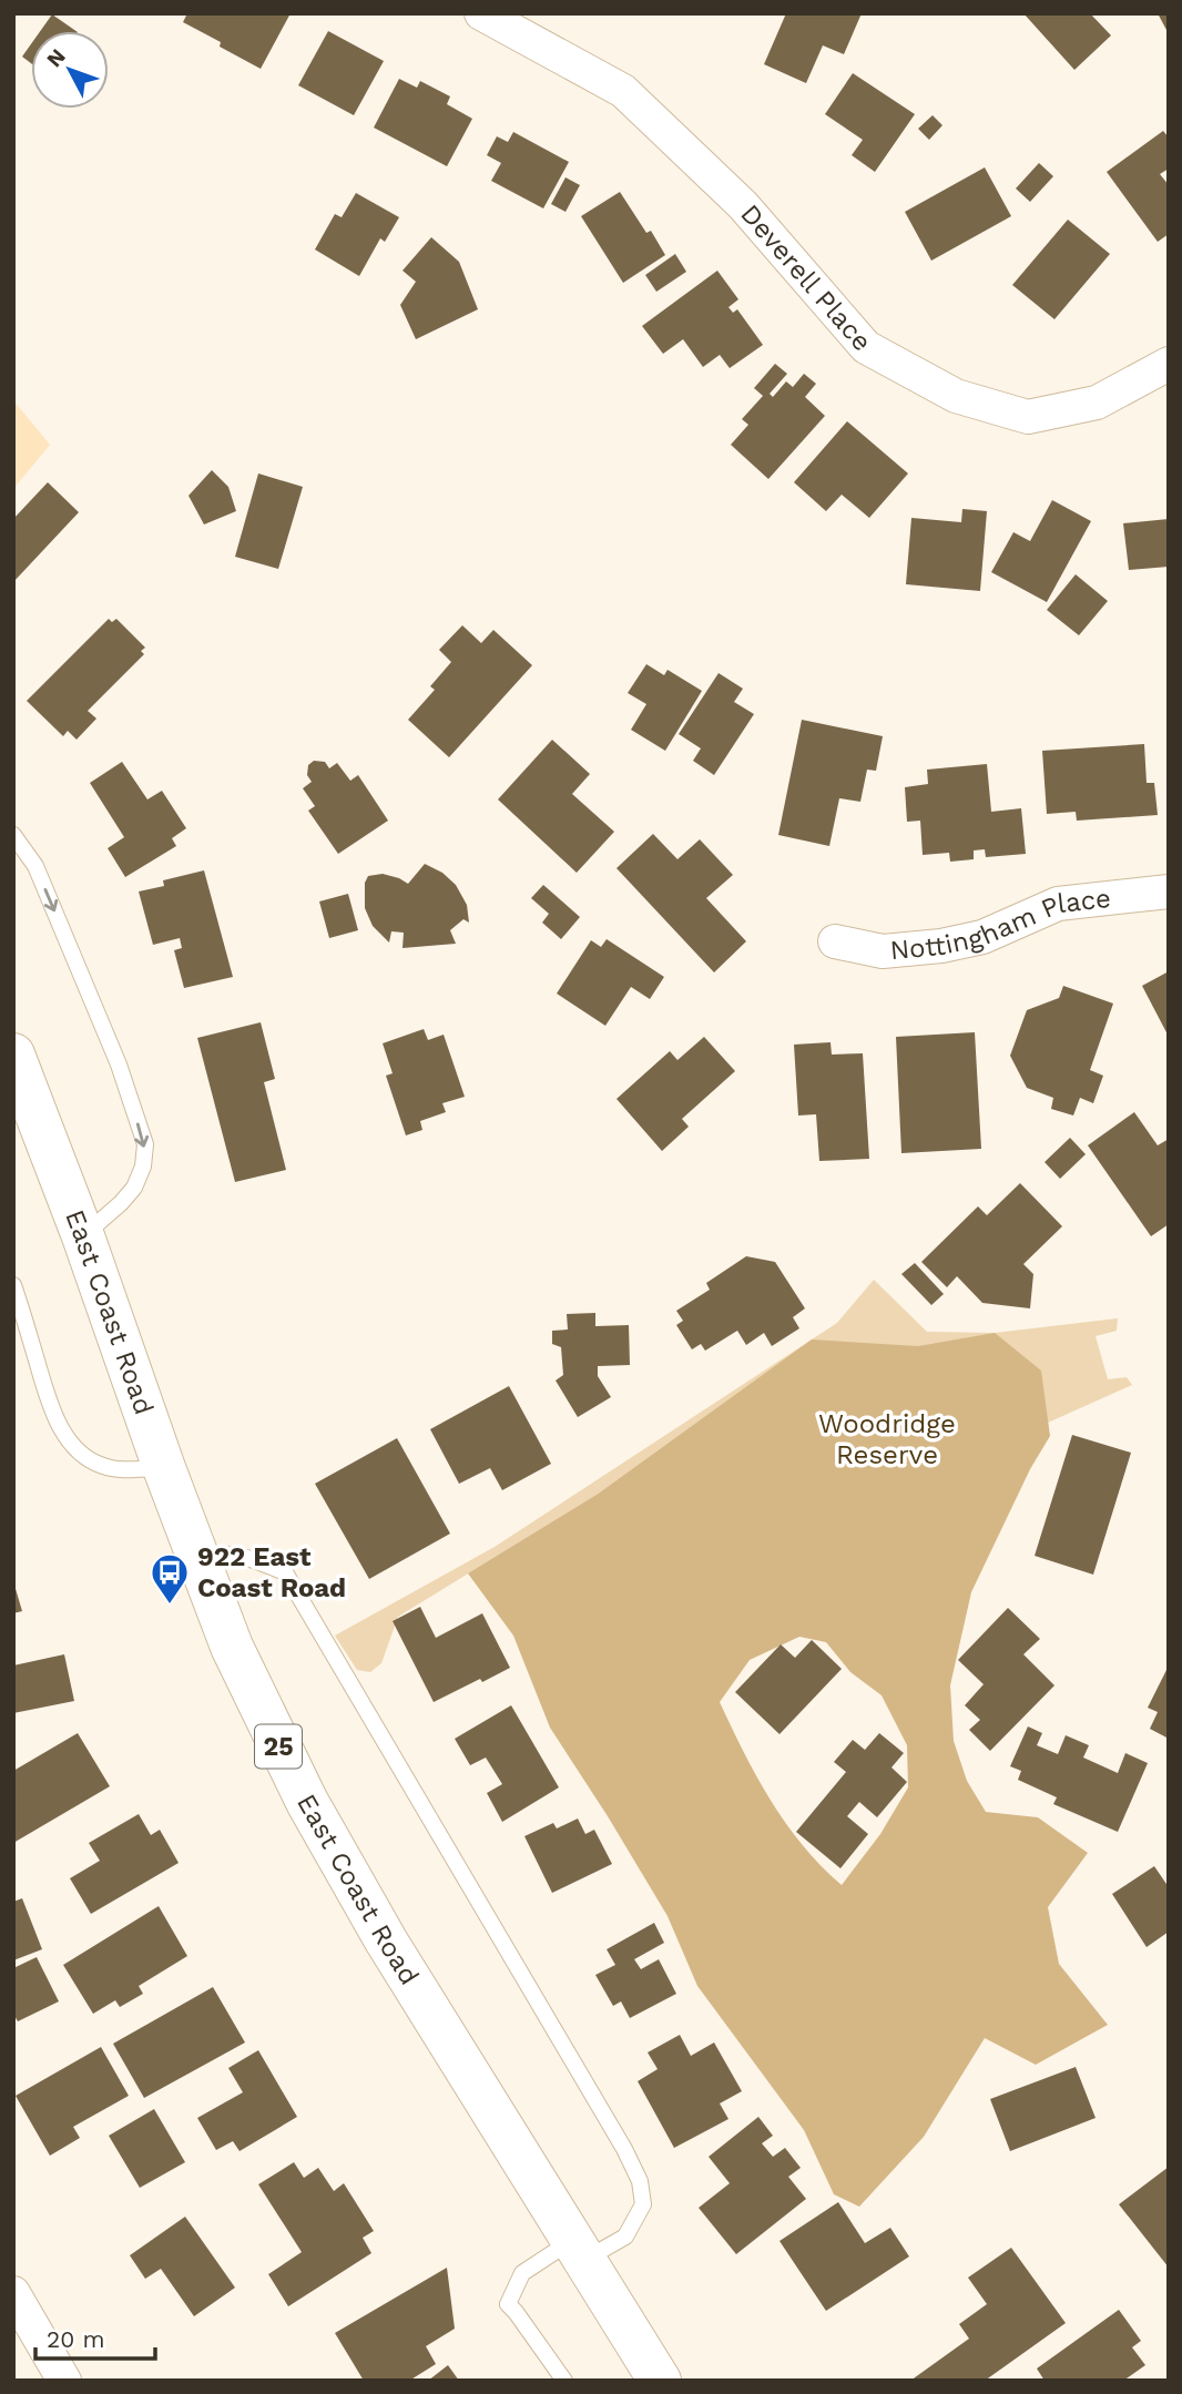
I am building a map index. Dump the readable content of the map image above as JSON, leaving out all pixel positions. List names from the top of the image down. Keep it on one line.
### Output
{"streets":{"main road":["East Coast Road","25"],"street":["Deverell Place","Nottingham Place"]},"parks":["Woodridge Reserve"],"places":{"bus stop":["922 East Coast Road"]},"scale_bar":"20 m","north":"top left"}
